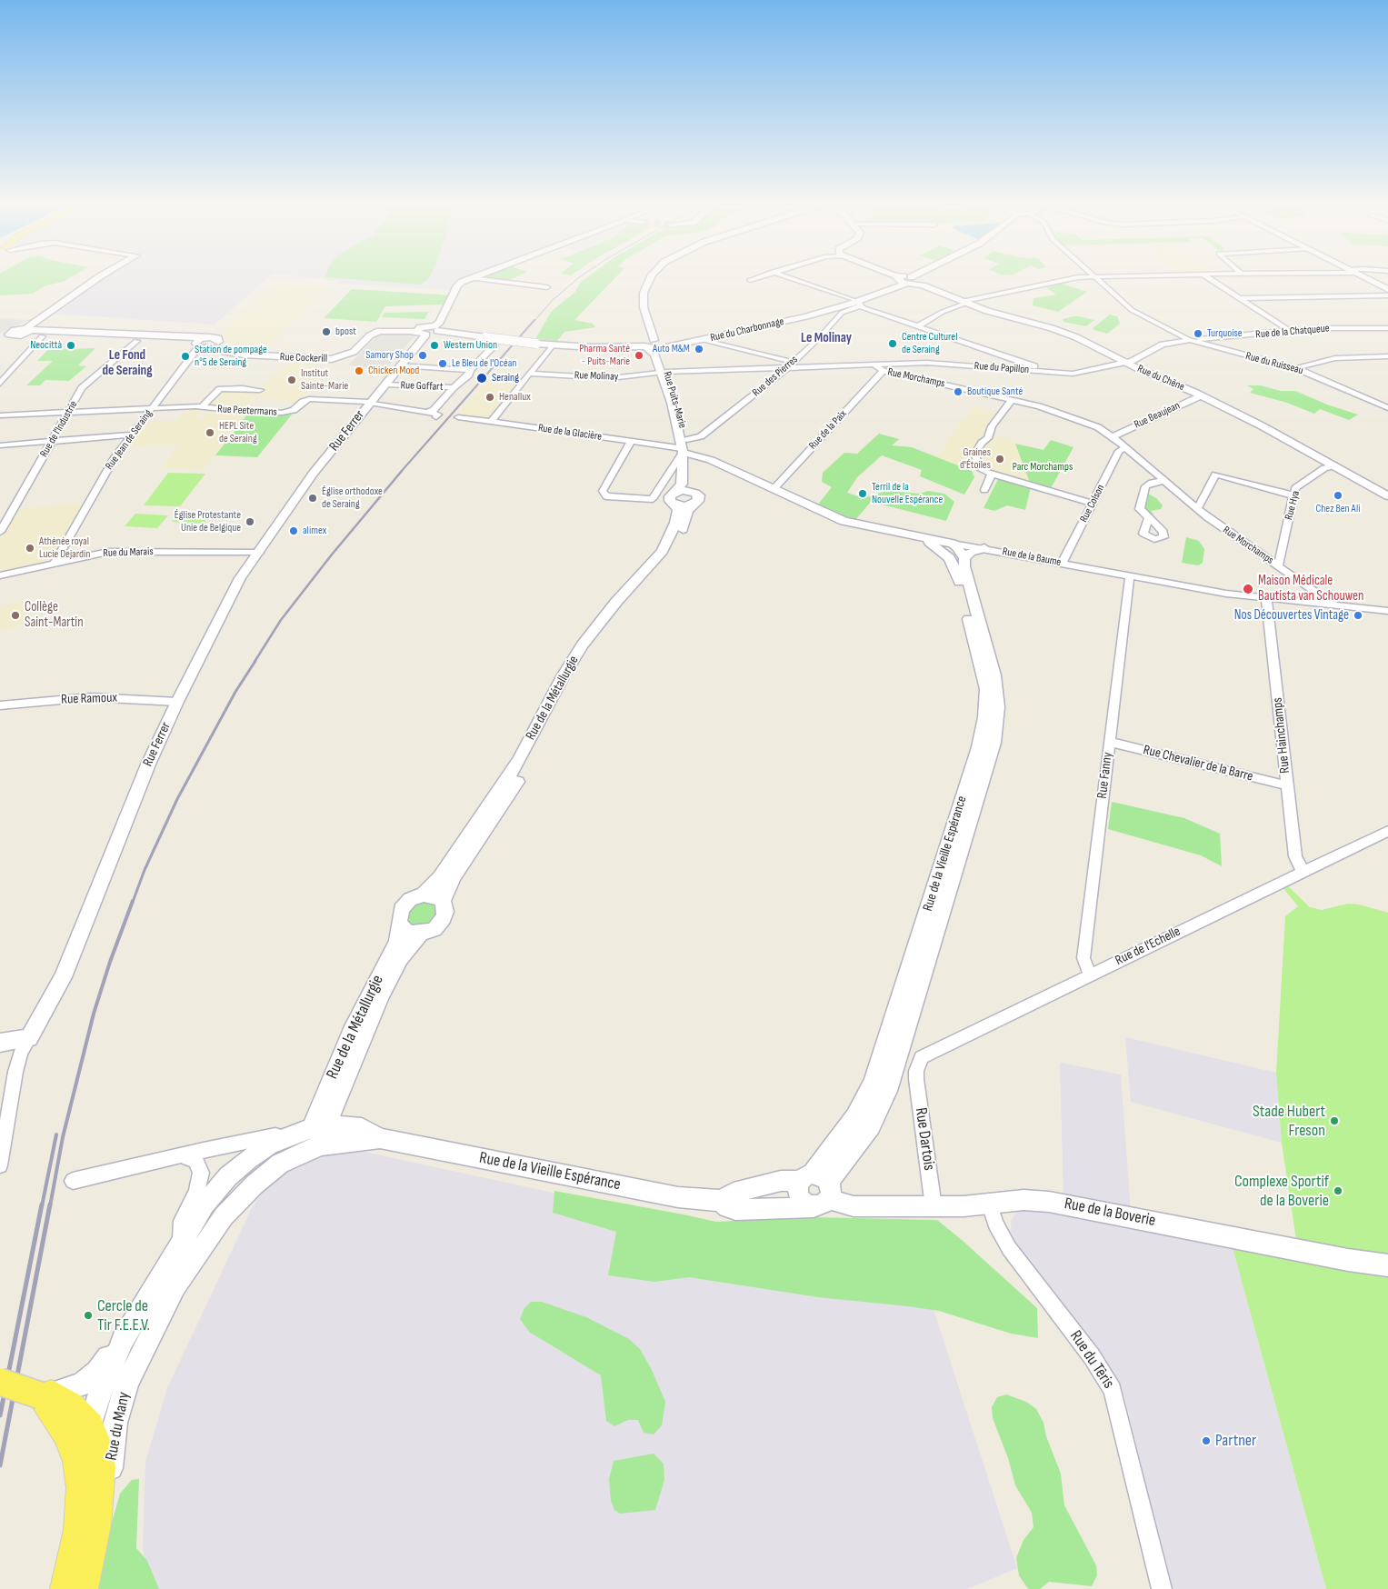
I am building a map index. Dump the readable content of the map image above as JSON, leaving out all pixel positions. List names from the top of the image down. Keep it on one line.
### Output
{"streets":{"main road":["Rue du Many"],"street":["Rue du Charbonnage","Rue de la Chatqueue","Rue Cockerill","Rue du Ruisseau","Rue du Papillon","Rue Molinay","Rue des Pierres","Rue Morchamps","Rue du Chêne","Rue Goffart","Rue Puits-Marie","Rue Peetermans","Rue Beaujean","Rue de l'Industrie","Rue de la Paix","Rue Ferrer","Rue de la Glacière","Rue Jean de Seraing","Rue Colson","Rue Hya","Rue du Marais","Rue de la Baume","Rue de la Métallurgie","Rue Ramoux","Rue Hainchamps","Rue Chevalier de la Barre","Rue Fanny","Rue de la Vieille Espérance","Rue de l'Echelle","Rue Dartois","Rue de la Boverie","Rue du Têris"]},"crossings":[["Rue du Charbonnage","Rue des Pierres"],["Rue du Charbonnage","Rue du Chêne"],["Rue du Charbonnage","Rue Puits-Marie"],["Rue de la Chatqueue","Rue du Ruisseau"],["Rue de la Chatqueue","Rue du Papillon"],["Rue de la Chatqueue","Rue du Chêne"],["Rue Cockerill","Rue de l'Industrie"],["Rue Cockerill","Rue Ferrer"],["Rue Cockerill","Rue Jean de Seraing"],["Rue du Papillon","Rue Molinay"],["Rue du Papillon","Rue des Pierres"],["Rue du Papillon","Rue Morchamps"],["Rue du Papillon","Rue du Chêne"],["Rue Molinay","Rue des Pierres"],["Rue Molinay","Rue Puits-Marie"],["Rue des Pierres","Rue Puits-Marie"],["Rue des Pierres","Rue de la Glacière"],["Rue des Pierres","Rue de la Baume"],["Rue des Pierres","Rue de la Métallurgie"],["Rue Morchamps","Rue Beaujean"],["Rue Morchamps","Rue de la Paix"],["Rue Morchamps","Rue Colson"],["Rue Morchamps","Rue Hya"],["Rue Morchamps","Rue de la Baume"],["Rue du Chêne","Rue Beaujean"],["Rue du Chêne","Rue Hya"],["Rue Goffart","Rue Ferrer"],["Rue Puits-Marie","Rue de la Glacière"],["Rue Puits-Marie","Rue de la Baume"],["Rue Puits-Marie","Rue de la Métallurgie"],["Rue Peetermans","Rue de l'Industrie"],["Rue Peetermans","Rue Ferrer"],["Rue Peetermans","Rue Jean de Seraing"],["Rue de la Paix","Rue de la Baume"],["Rue Ferrer","Rue du Marais"],["Rue Ferrer","Rue Ramoux"],["Rue de la Glacière","Rue de la Baume"],["Rue de la Glacière","Rue de la Métallurgie"],["Rue Jean de Seraing","Rue du Marais"],["Rue Colson","Rue de la Baume"],["Rue de la Baume","Rue de la Métallurgie"],["Rue de la Baume","Rue Hainchamps"],["Rue de la Baume","Rue Fanny"],["Rue de la Baume","Rue de la Vieille Espérance"],["Rue de la Métallurgie","Rue de la Vieille Espérance"],["Rue Hainchamps","Rue Chevalier de la Barre"],["Rue Hainchamps","Rue de l'Echelle"],["Rue Chevalier de la Barre","Rue Fanny"],["Rue Fanny","Rue de l'Echelle"],["Rue de la Vieille Espérance","Rue de la Boverie"],["Rue de la Vieille Espérance","Rue du Many"],["Rue de l'Echelle","Rue Dartois"],["Rue Dartois","Rue de la Boverie"],["Rue de la Boverie","Rue du Têris"]],"districts":["Le Molinay","Le Fond de Seraing"],"parks":["Parc Morchamps"],"places":["bpost","Turquoise","Centre Culturel de Seraing","Neocittà","Western Union","Auto M&M","Samory Shop","Pharma Santé - Puits-Marie","Station de pompage n°5 de Seraing","Le Bleu de l'Océan","Chicken Mood","Seraing","Institut Sainte-Marie","Boutique Santé","Henallux","HEPL Site de Seraing","Graines d'Étoiles","Terril de la Nouvelle Espérance","Chez Ben Ali","Église orthodoxe de Seraing","Église Protestante Unie de Belgique","alimex","Athénée royal Lucie Dejardin","Maison Médicale Bautista van Schouwen","Collège Saint-Martin","Nos Découvertes Vintage","Stade Hubert Freson","Complexe Sportif de la Boverie","Cercle de Tir F.E.E.V.","Partner"]}
